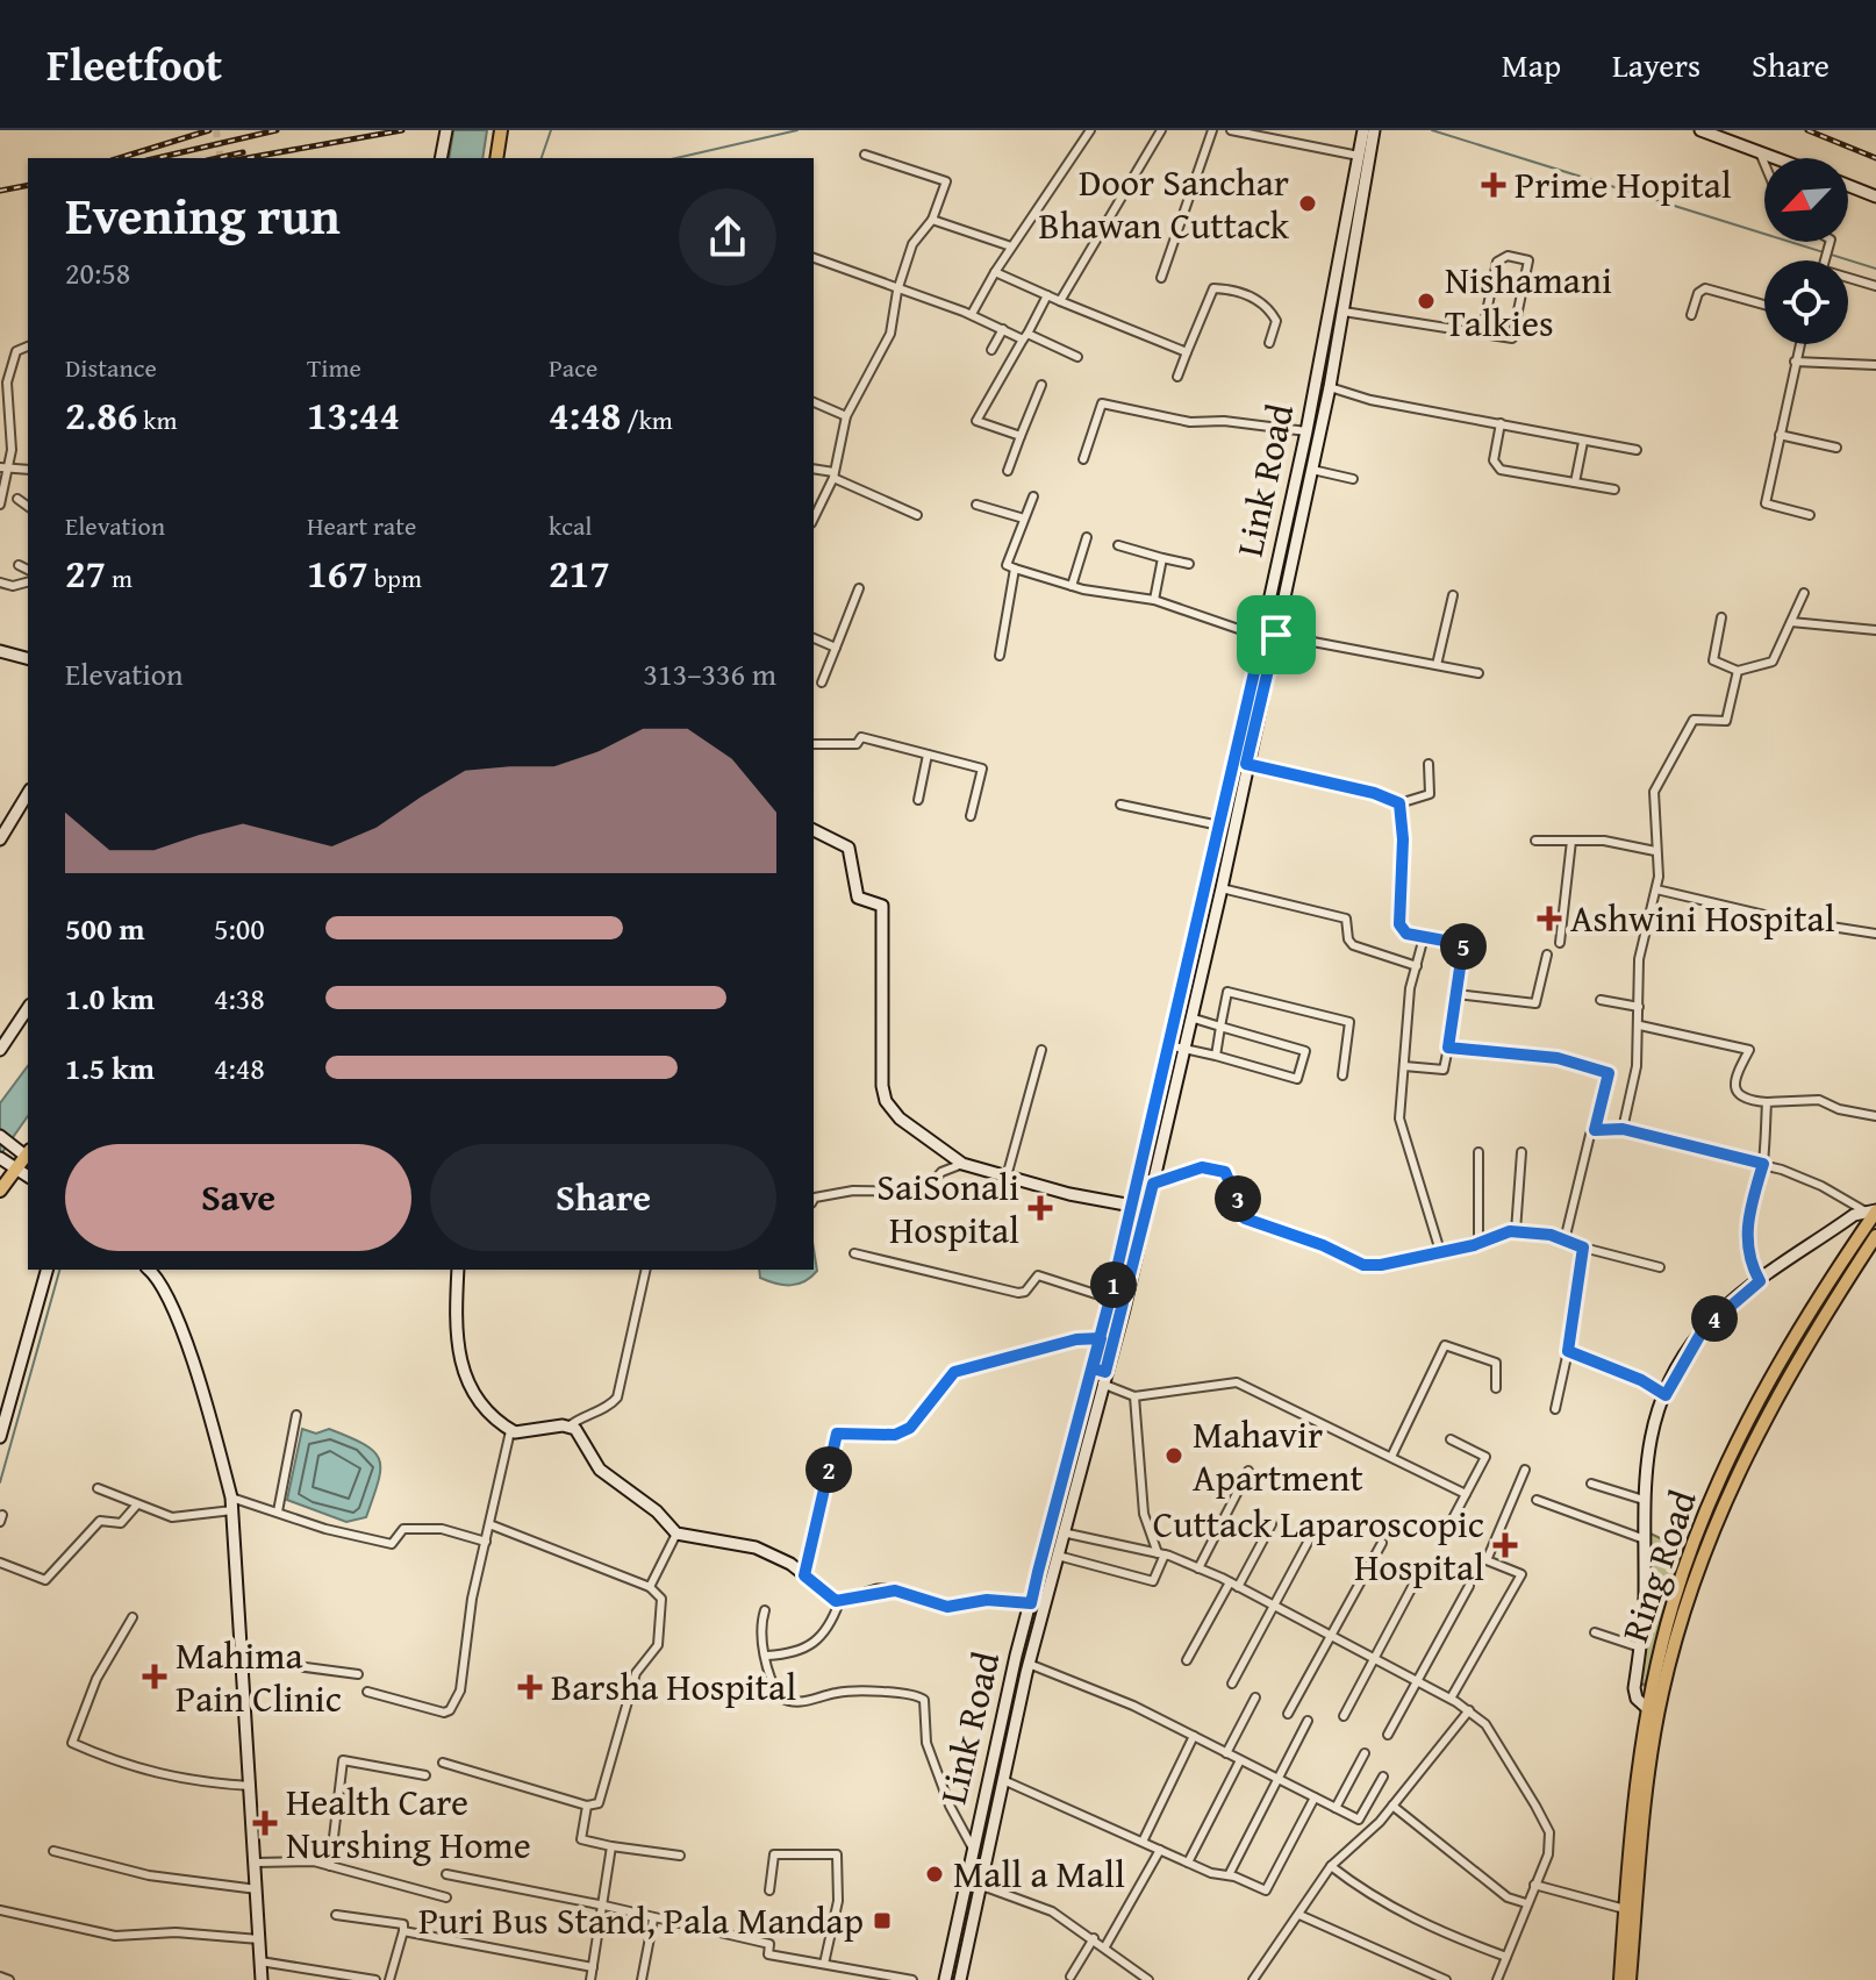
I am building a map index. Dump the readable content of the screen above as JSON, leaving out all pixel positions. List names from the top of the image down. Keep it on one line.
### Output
{"streets":{"main road":["Link Road","Ring Road"]},"places":{"health":["Prime Hopital","Ashwini Hospital","SaiSonali Hospital","Cuttack Laparoscopic Hospital","Mahima Pain Clinic","Barsha Hospital","Health Care Nurshing Home"],"other":["Door Sanchar Bhawan Cuttack","Nishamani Talkies","Mahavir Apartment","Mall a Mall"],"transit":["Puri Bus Stand, Pala Mandap"]},"north":"bottom left","page":{"header":"Fleetfoot","nav":["Map","Layers","Share"],"heading":["Evening run","20:58"],"stats":[["Distance","2.86 km"],["Time","13:44"],["Pace","4:48 /km"],["Elevation","27 m"],["Heart rate","167 bpm"],["kcal","217"]],"chart":["Elevation","313–336 m"],"list":[{"name":"500 m","note":"5:00"},{"name":"1.0 km","note":"4:38"},{"name":"1.5 km","note":"4:48"}],"pins":["5","3","1","4","2"],"buttons":["Save","Share"]}}
